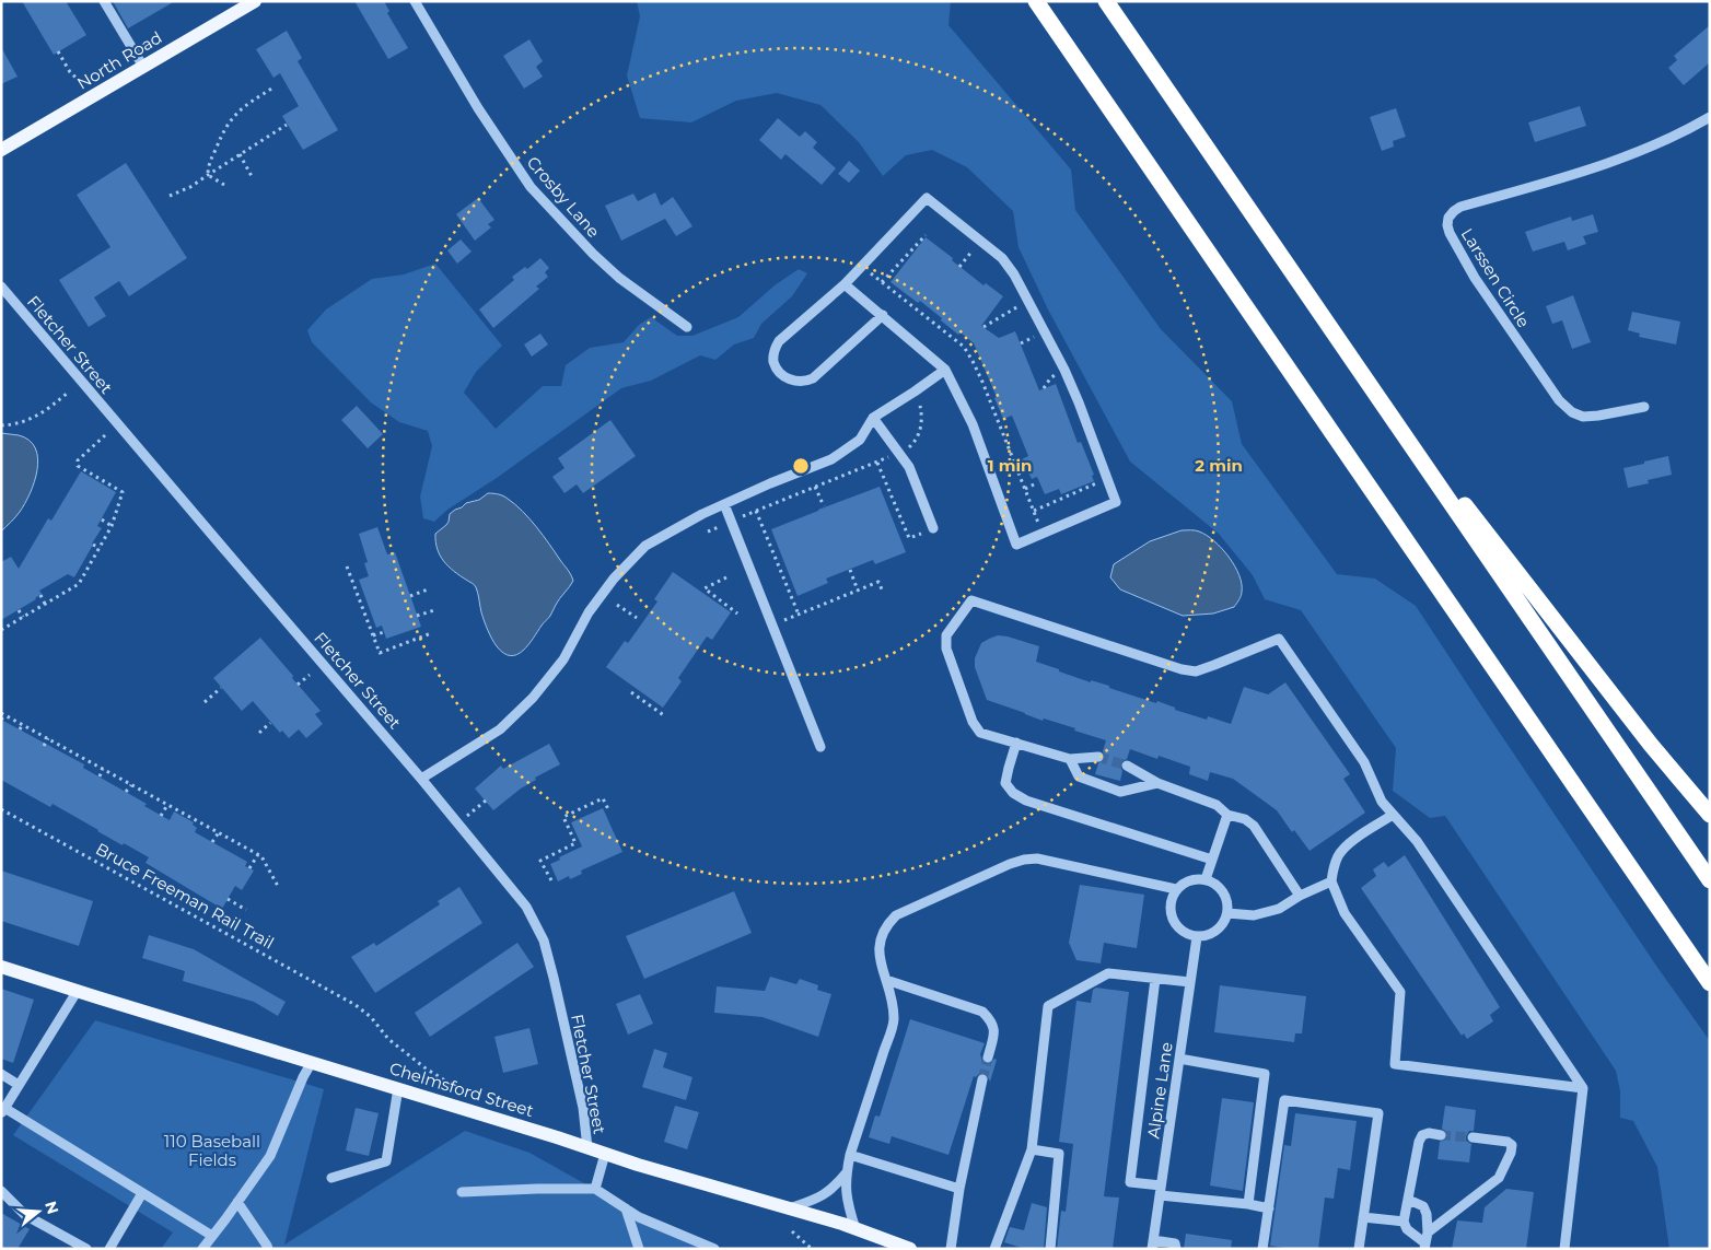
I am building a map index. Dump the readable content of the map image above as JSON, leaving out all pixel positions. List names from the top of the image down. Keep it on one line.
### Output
{"streets":{"main road":["North Road","Chelmsford Street"],"street":["Crosby Lane","Larssen Circle","Fletcher Street","Alpine Lane"],"path":["Bruce Freeman Rail Trail"]},"crossings":[["Fletcher Street","Chelmsford Street"]],"parks":["110 Baseball Fields"],"north":"right","rings":["1 min","2 min"]}
